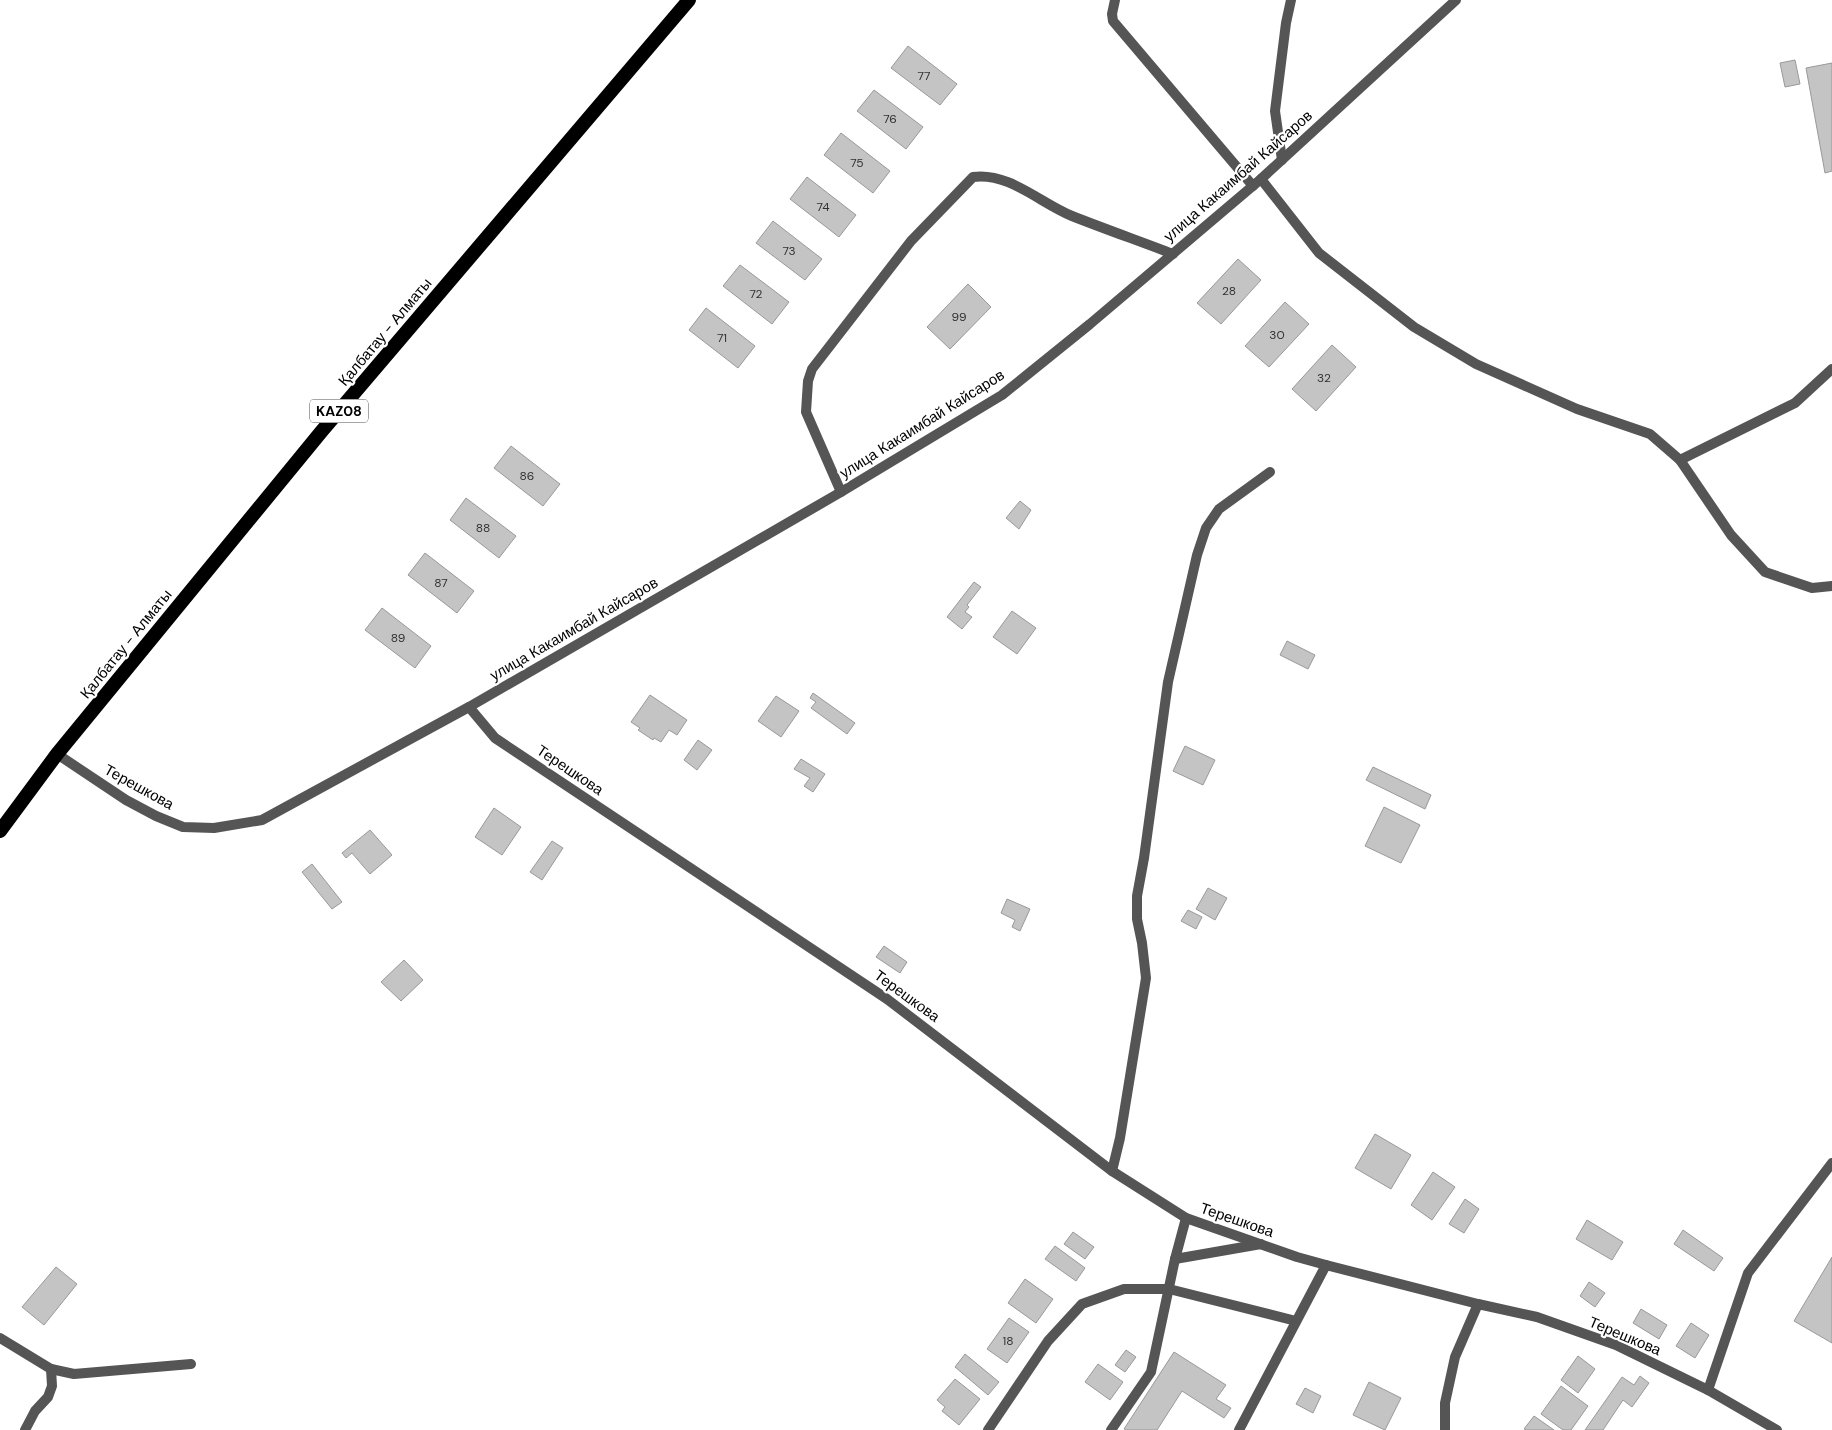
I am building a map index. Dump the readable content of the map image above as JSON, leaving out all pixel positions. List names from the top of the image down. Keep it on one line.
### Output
{"streets":{"highway":["Қалбатау - Алматы","KAZ08"],"street":["улица Какаимбай Кайсаров","Терешкова"]},"crossings":[["улица Какаимбай Кайсаров","Терешкова"],["Қалбатау - Алматы","Терешкова"]],"house_numbers":["77","76","75","74","73","28","72","99","30","71","32","86","88","87","89","18"]}
